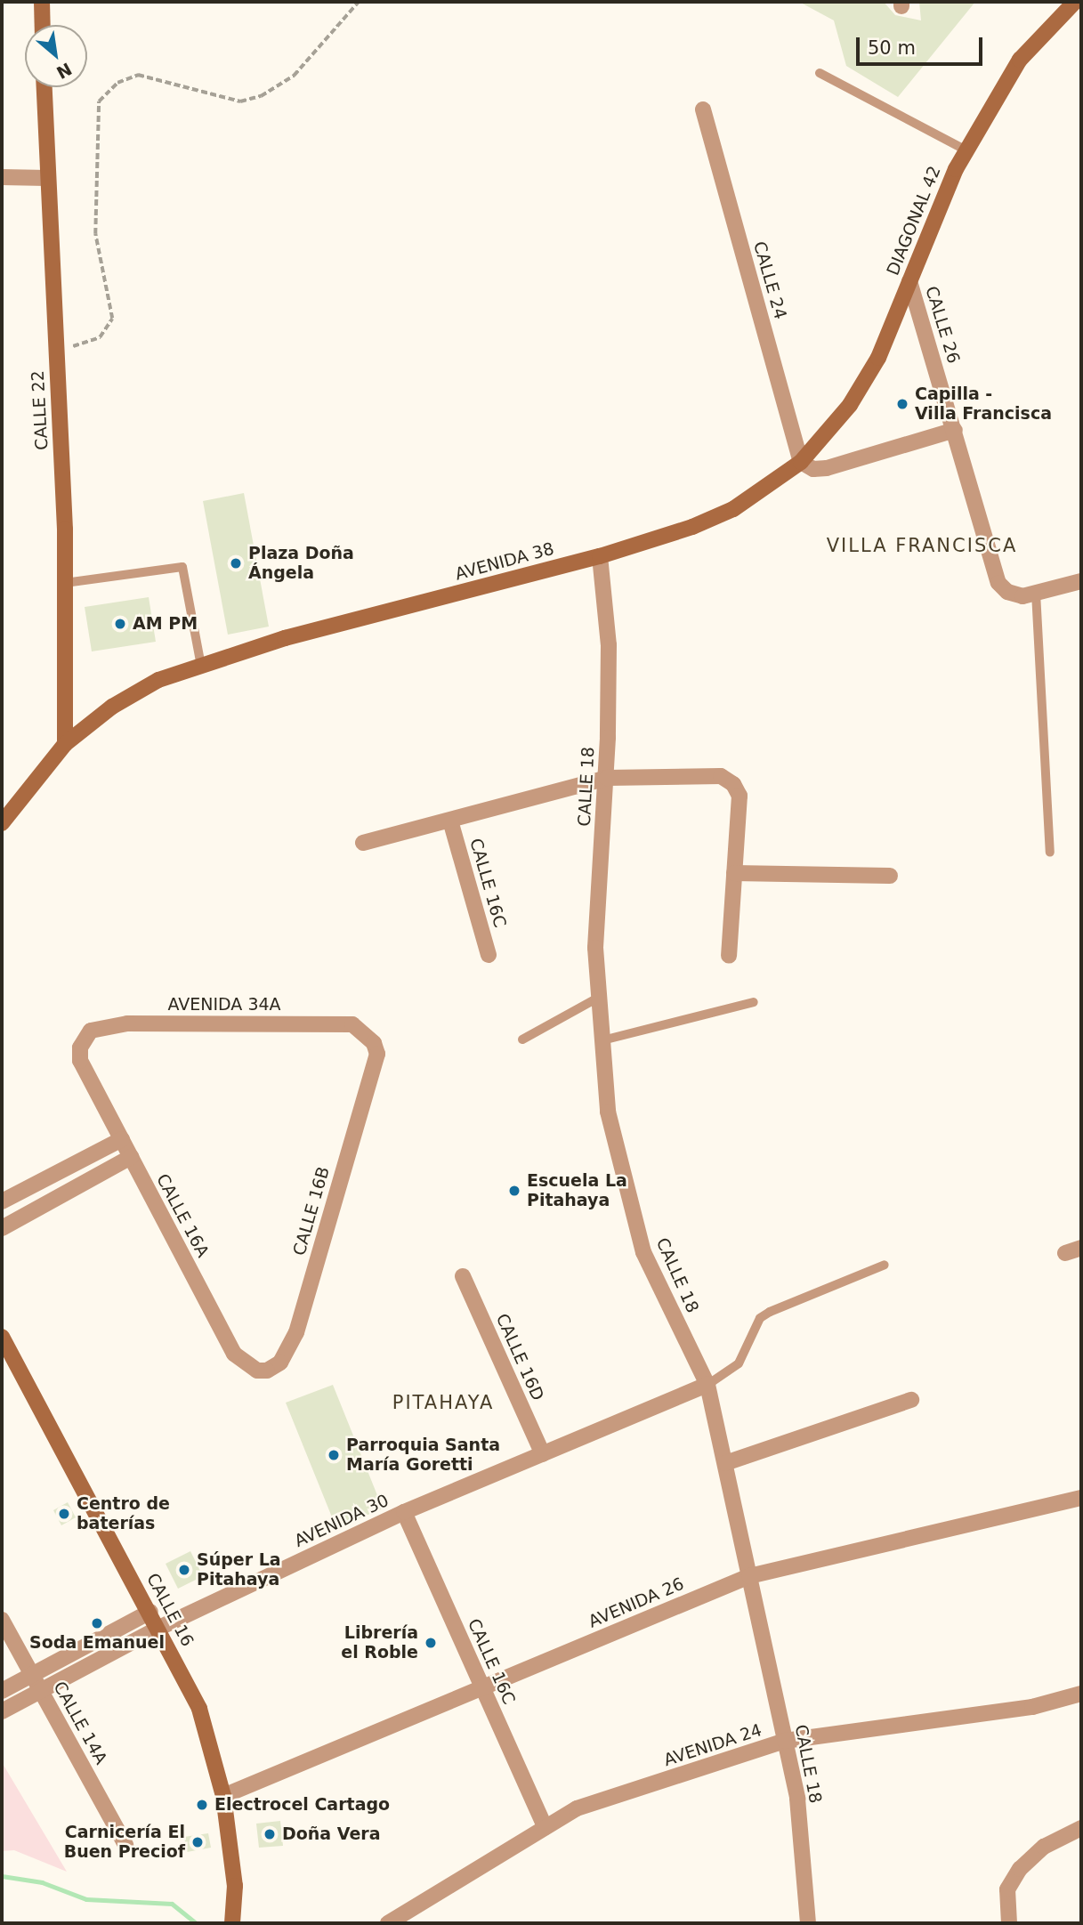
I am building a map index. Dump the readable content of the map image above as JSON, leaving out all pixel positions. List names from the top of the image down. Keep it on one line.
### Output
{"streets":{"street":["DIAGONAL 42","CALLE 24","CALLE 26","CALLE 22","AVENIDA 38","CALLE 18","CALLE 16C","AVENIDA 34A","CALLE 16B","CALLE 16A","CALLE 16D","AVENIDA 30","AVENIDA 26","CALLE 16","CALLE 14A","AVENIDA 24"]},"crossings":[["DIAGONAL 42","CALLE 24"],["DIAGONAL 42","CALLE 26"],["DIAGONAL 42","AVENIDA 38"],["CALLE 24","AVENIDA 38"],["CALLE 22","AVENIDA 38"],["AVENIDA 38","CALLE 18"],["CALLE 18","AVENIDA 30"],["CALLE 18","AVENIDA 26"],["CALLE 18","AVENIDA 24"],["CALLE 16C","AVENIDA 30"],["CALLE 16C","AVENIDA 26"],["CALLE 16C","AVENIDA 24"],["AVENIDA 34A","CALLE 16B"],["AVENIDA 34A","CALLE 16A"],["CALLE 16B","CALLE 16A"],["CALLE 16D","AVENIDA 30"],["AVENIDA 30","CALLE 16"],["AVENIDA 30","CALLE 14A"],["AVENIDA 26","CALLE 16"]],"districts":["VILLA FRANCISCA","PITAHAYA"],"places":["Capilla - Villa Francisca","Plaza Doña Ángela","AM PM","Escuela La Pitahaya","Parroquia Santa María Goretti","Centro de baterías","Súper La Pitahaya","Soda Emanuel","Librería el Roble","Electrocel Cartago","Doña Vera","Carnicería El Buen Preciof"],"scale_bar":"50 m","north":"bottom right"}
